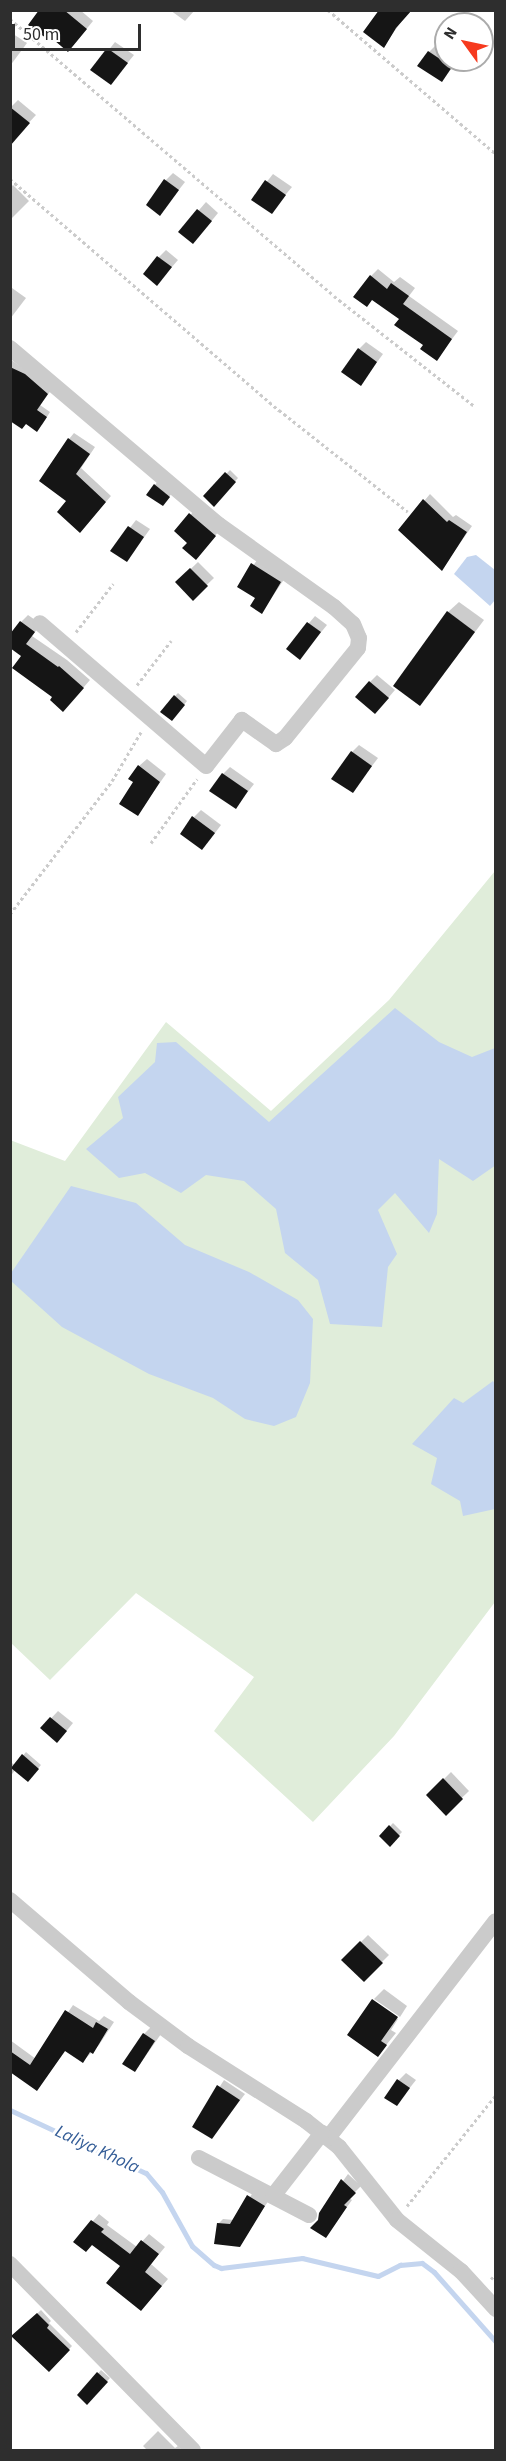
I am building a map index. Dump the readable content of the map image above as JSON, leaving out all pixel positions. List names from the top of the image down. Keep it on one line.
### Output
{"water":["Laliya Khola"],"scale_bar":"50 m","north":"top left"}
